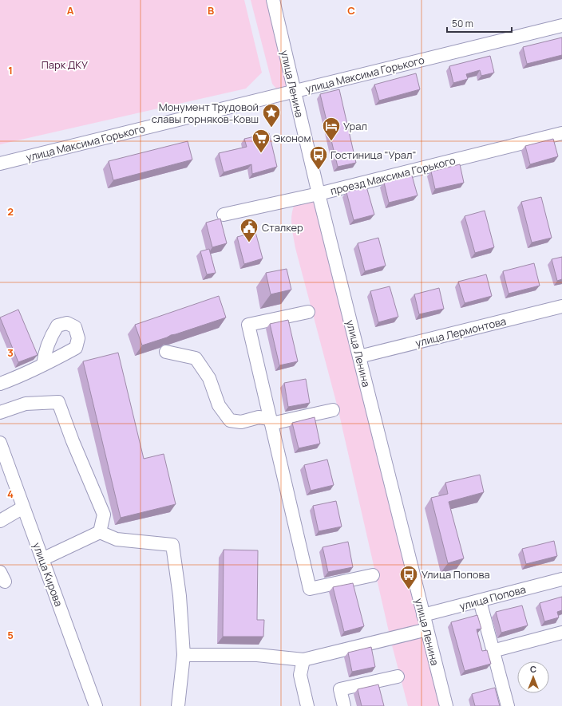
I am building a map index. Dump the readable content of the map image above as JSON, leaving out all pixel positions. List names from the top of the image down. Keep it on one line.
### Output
{"streets":{"street":["улица Максима Горького","улица Ленина","проезд Максима Горького","улица Лермонтова","улица Кирова","улица Попова"]},"crossings":[["улица Максима Горького","улица Ленина"],["улица Ленина","проезд Максима Горького"],["улица Ленина","улица Лермонтова"],["улица Ленина","улица Попова"]],"parks":["Парк ДКУ"],"places":{"place":["Монумент Трудовой славы горняков-Ковш"],"hotel":["Урал"],"supermarket":["Эконом"],"bus stop":["Гостиница \"Урал\"","Улица Попова"],"public building":["Сталкер"]},"scale_bar":"50 m","north":"top","grid":{"columns":["A","B","C"],"rows":["1","2","3","4","5"]}}
